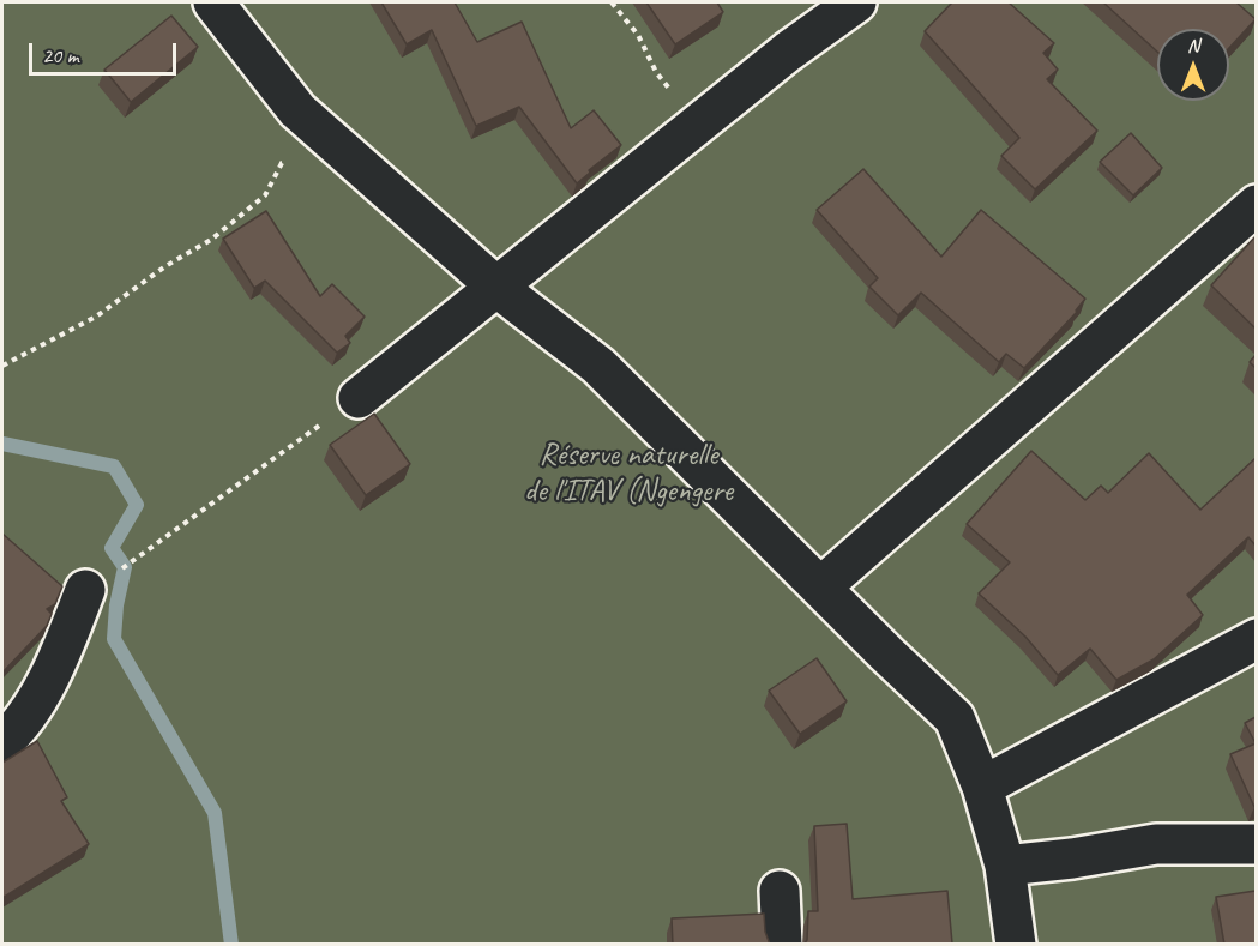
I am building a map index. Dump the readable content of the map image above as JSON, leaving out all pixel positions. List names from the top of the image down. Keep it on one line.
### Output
{"parks":["Réserve naturelle de l'ITAV (Ngengere"],"scale_bar":"20 m","north":"top"}
